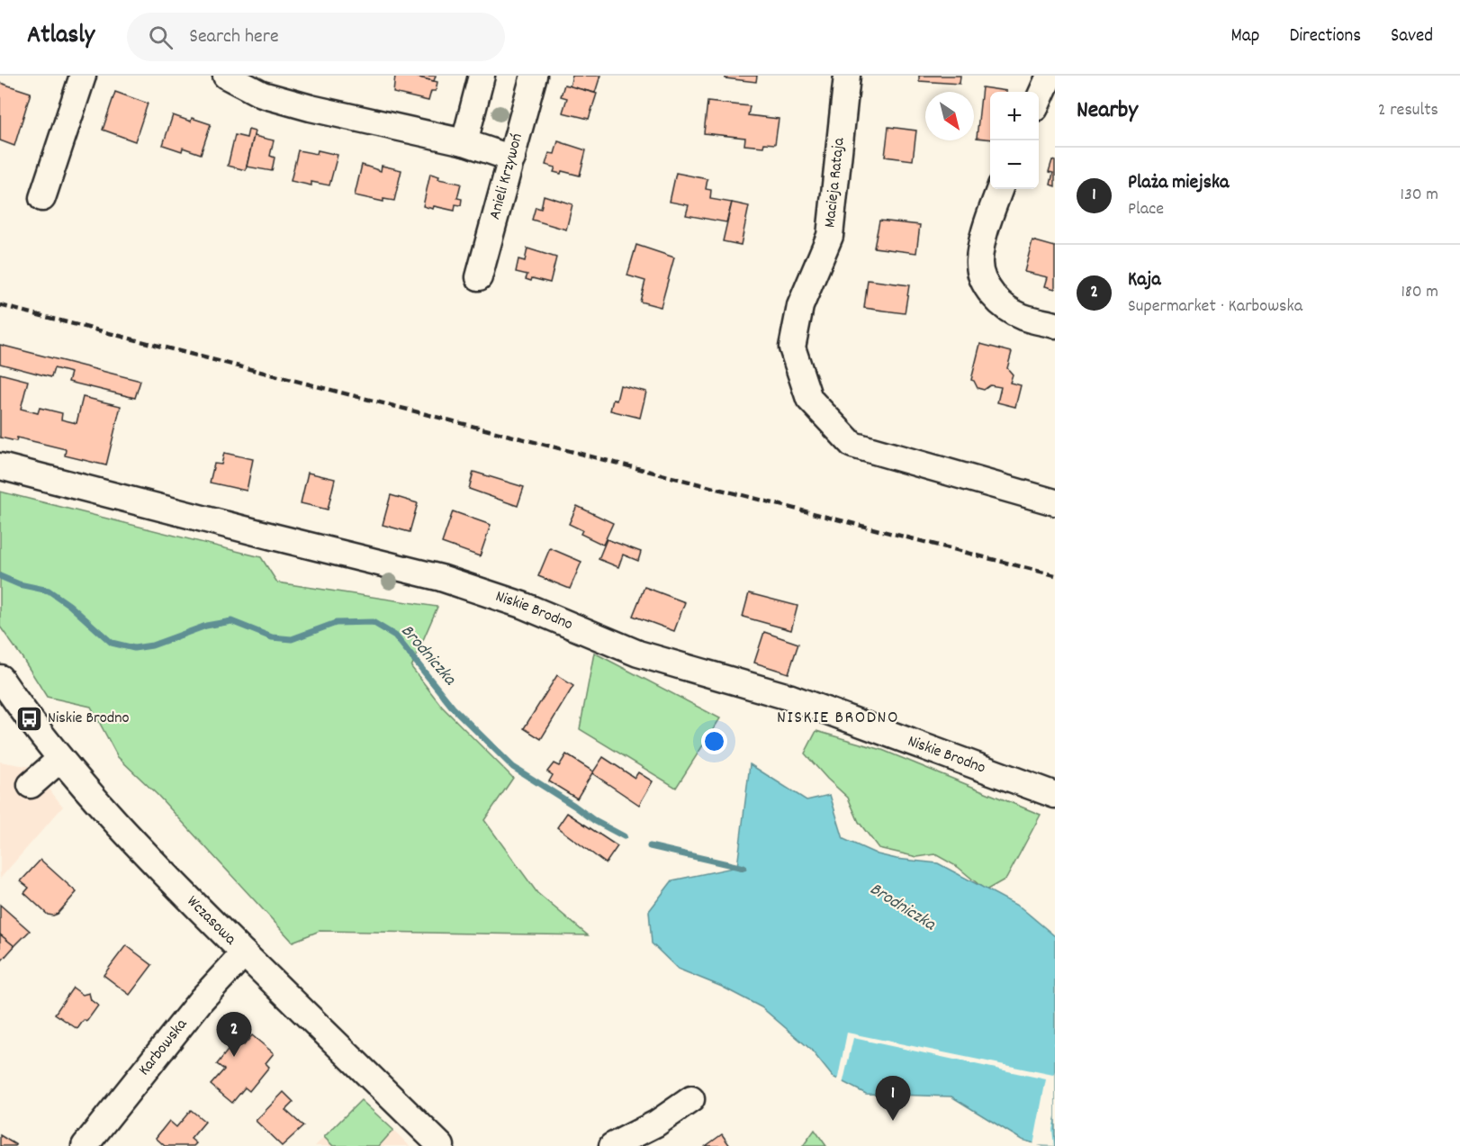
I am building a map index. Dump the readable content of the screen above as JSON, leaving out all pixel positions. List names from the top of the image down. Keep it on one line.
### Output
{"streets":{"street":["Anieli Krzywoń","Macieja Rataja","Niskie Brodno","Wczasowa","Karbowska"]},"crossings":[["Wczasowa","Karbowska"]],"districts":["NISKIE BRODNO"],"water":["Brodniczka"],"places":{"bus stop":["Niskie Brodno"]},"north":"bottom right","page":{"header":"Atlasly","search":"Search here","nav":["Map","Directions","Saved"],"heading":["Nearby","2 results"],"map_buttons":["+","−"],"list":[{"mark":"1","name":"Plaża miejska","note":"Place","value":"130 m"},{"mark":"2","name":"Kaja","note":"Supermarket · Karbowska","value":"180 m"}],"pins":["2","1"]}}
